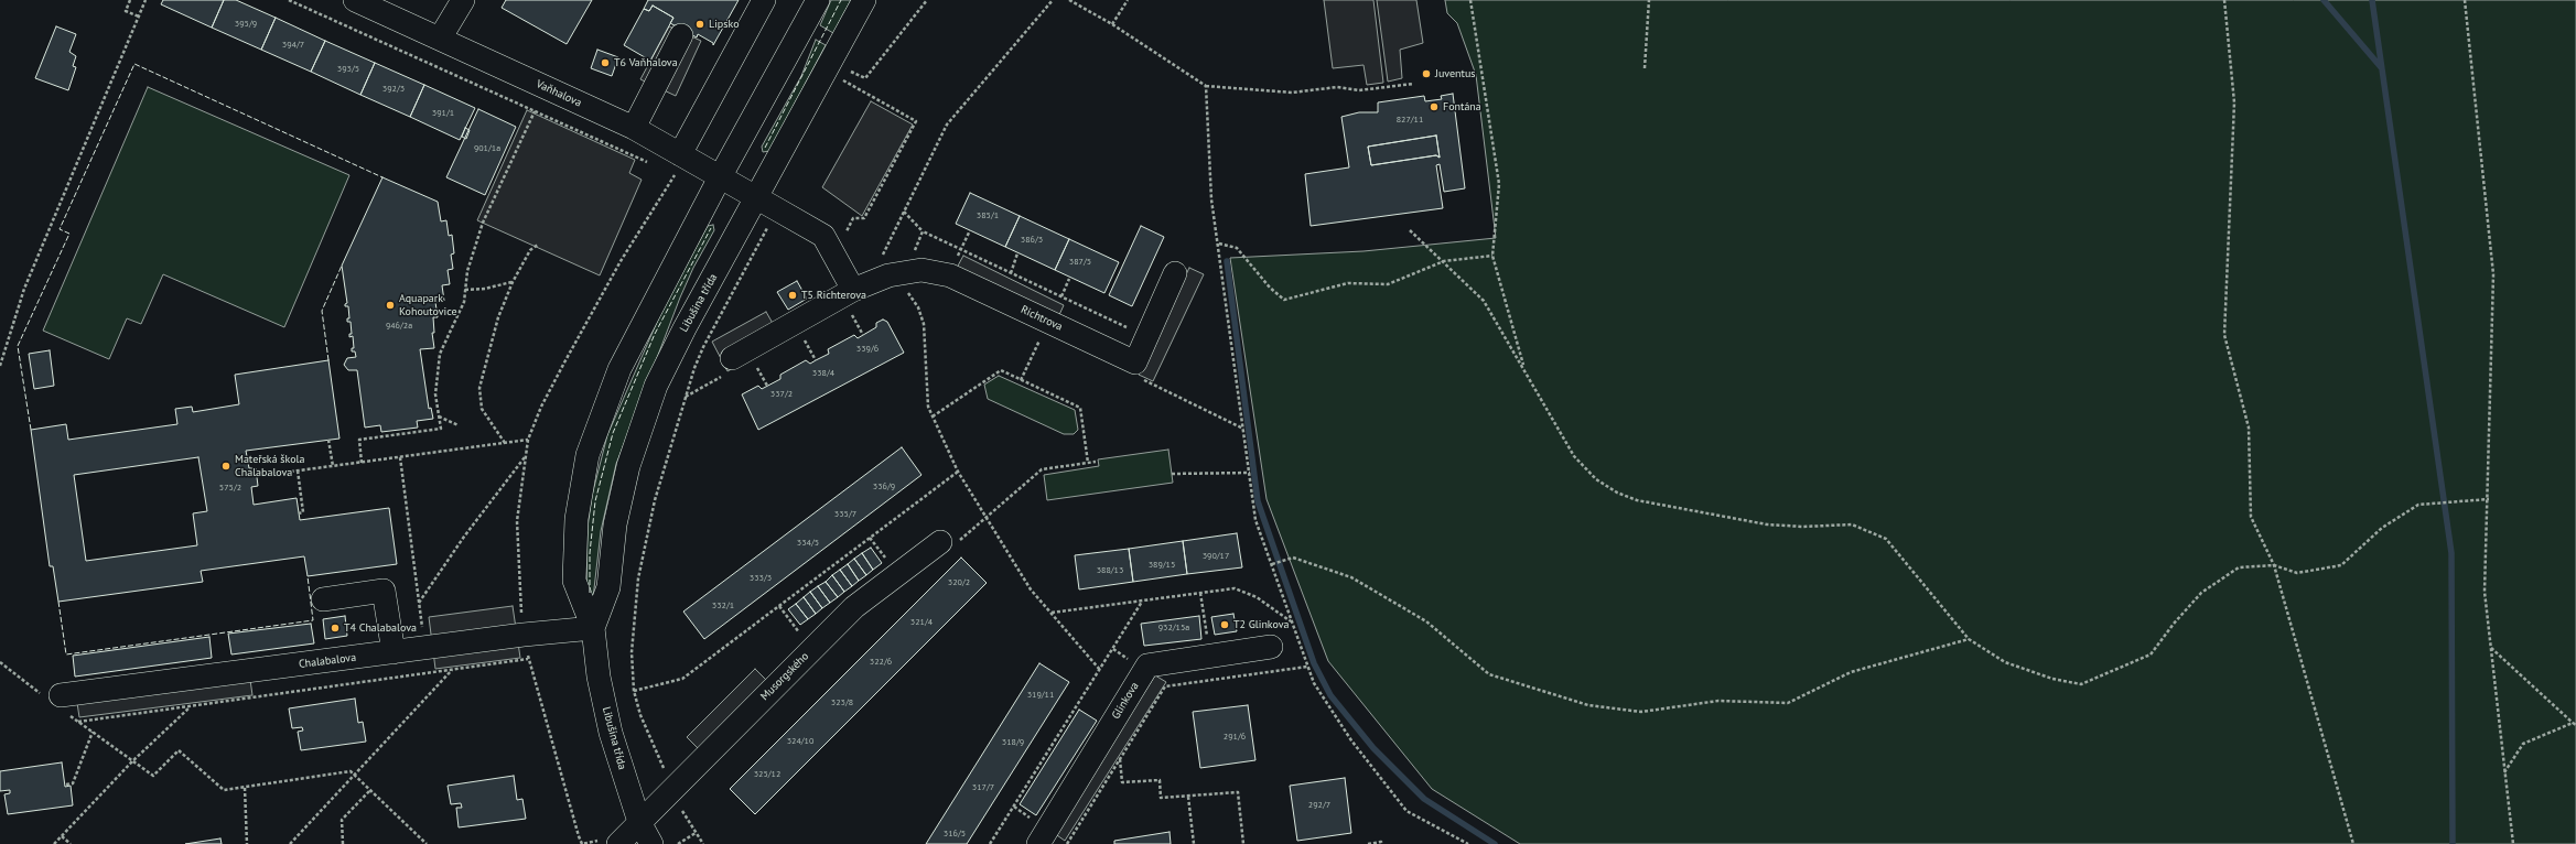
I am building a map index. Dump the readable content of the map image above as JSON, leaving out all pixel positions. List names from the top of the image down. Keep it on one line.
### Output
{"streets":{"street":["Vaňhalova","Libušina třída","Richtrova","Chalabalova","Musorgského","Glinkova"]},"crossings":[["Vaňhalova","Libušina třída"],["Libušina třída","Chalabalova"],["Libušina třída","Musorgského"]],"places":["Lipsko","T6 Vaňhalova","Juventus","Fontána","T5 Richterova","Aquapark Kohoutovice","Mateřská škola Chalabalova","T2 Glinkova","T4 Chalabalova"],"house_numbers":["395/9","394/7","393/5","392/3","391/1","827/11","901/1a","385/1","386/3","387/5","946/2a","339/6","338/4","337/2","336/9","575/2","335/7","334/5","390/17","389/15","388/13","333/3","320/2","332/1","321/4","932/15a","322/6","319/11","323/8","291/6","324/10","318/9","325/12","317/7","292/7","316/5"]}
